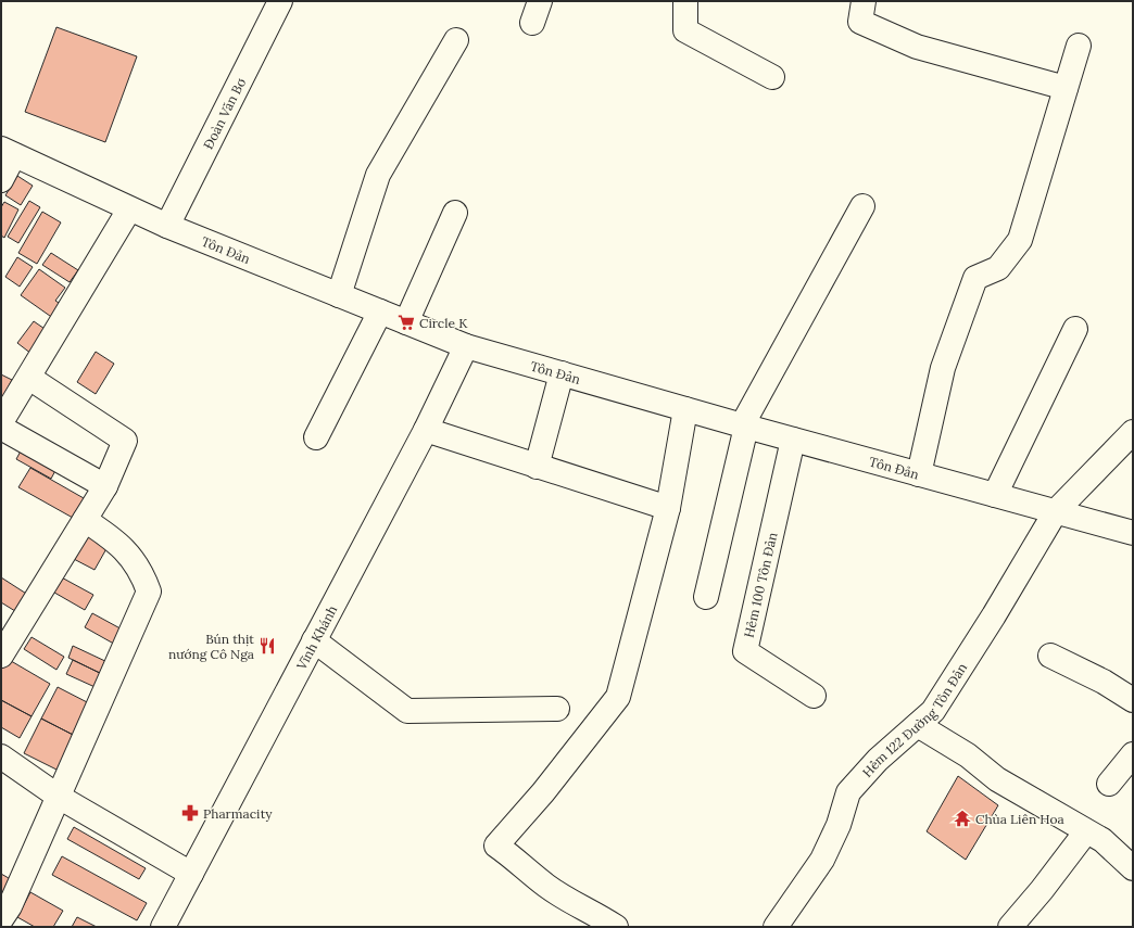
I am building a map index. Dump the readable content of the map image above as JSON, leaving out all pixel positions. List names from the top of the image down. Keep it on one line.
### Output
{"streets":{"street":["Đoàn Văn Bơ","Tôn Đản","Hẻm 100 Tôn Đản","Vĩnh Khánh","Hẻm 122 Đường Tôn Đản"]},"crossings":[["Đoàn Văn Bơ","Tôn Đản"],["Tôn Đản","Hẻm 100 Tôn Đản"],["Tôn Đản","Vĩnh Khánh"],["Tôn Đản","Hẻm 122 Đường Tôn Đản"]],"places":{"supermarket":["Circle K"],"restaurant":["Bún thịt nướng Cô Nga"],"pharmacy":["Pharmacity"],"temple":["Chùa Liên Hoa"]}}
